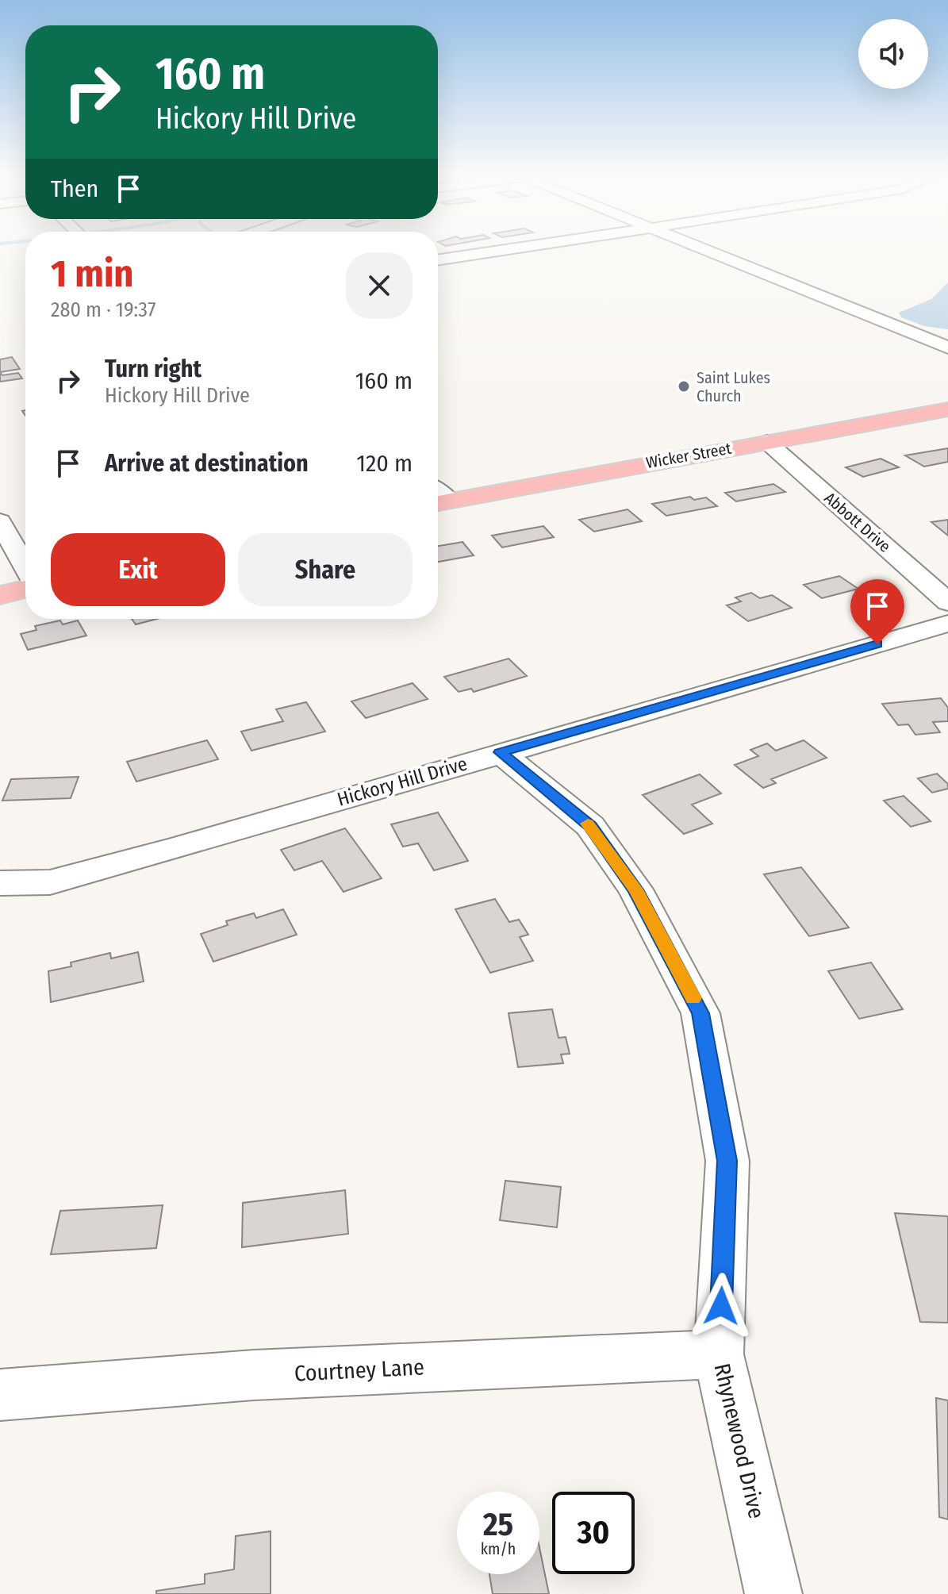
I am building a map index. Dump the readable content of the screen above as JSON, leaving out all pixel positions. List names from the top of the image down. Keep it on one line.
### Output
{"streets":{"main road":["Wicker Street"],"street":["Abbott Drive","Hickory Hill Drive","Courtney Lane","Rhynewood Drive"]},"crossings":[["Wicker Street","Abbott Drive"],["Hickory Hill Drive","Rhynewood Drive"],["Courtney Lane","Rhynewood Drive"]],"places":["Saint Lukes Church"],"page":{"turn":["160 m","Hickory Hill Drive"],"then":"Then","heading":["1 min","280 m · 19:37"],"list":[{"name":"Turn right","note":"Hickory Hill Drive","value":"160 m"},{"name":"Arrive at destination","value":"120 m"}],"buttons":["Exit","Share"],"speed":"25 km/h","limit":"30"}}
